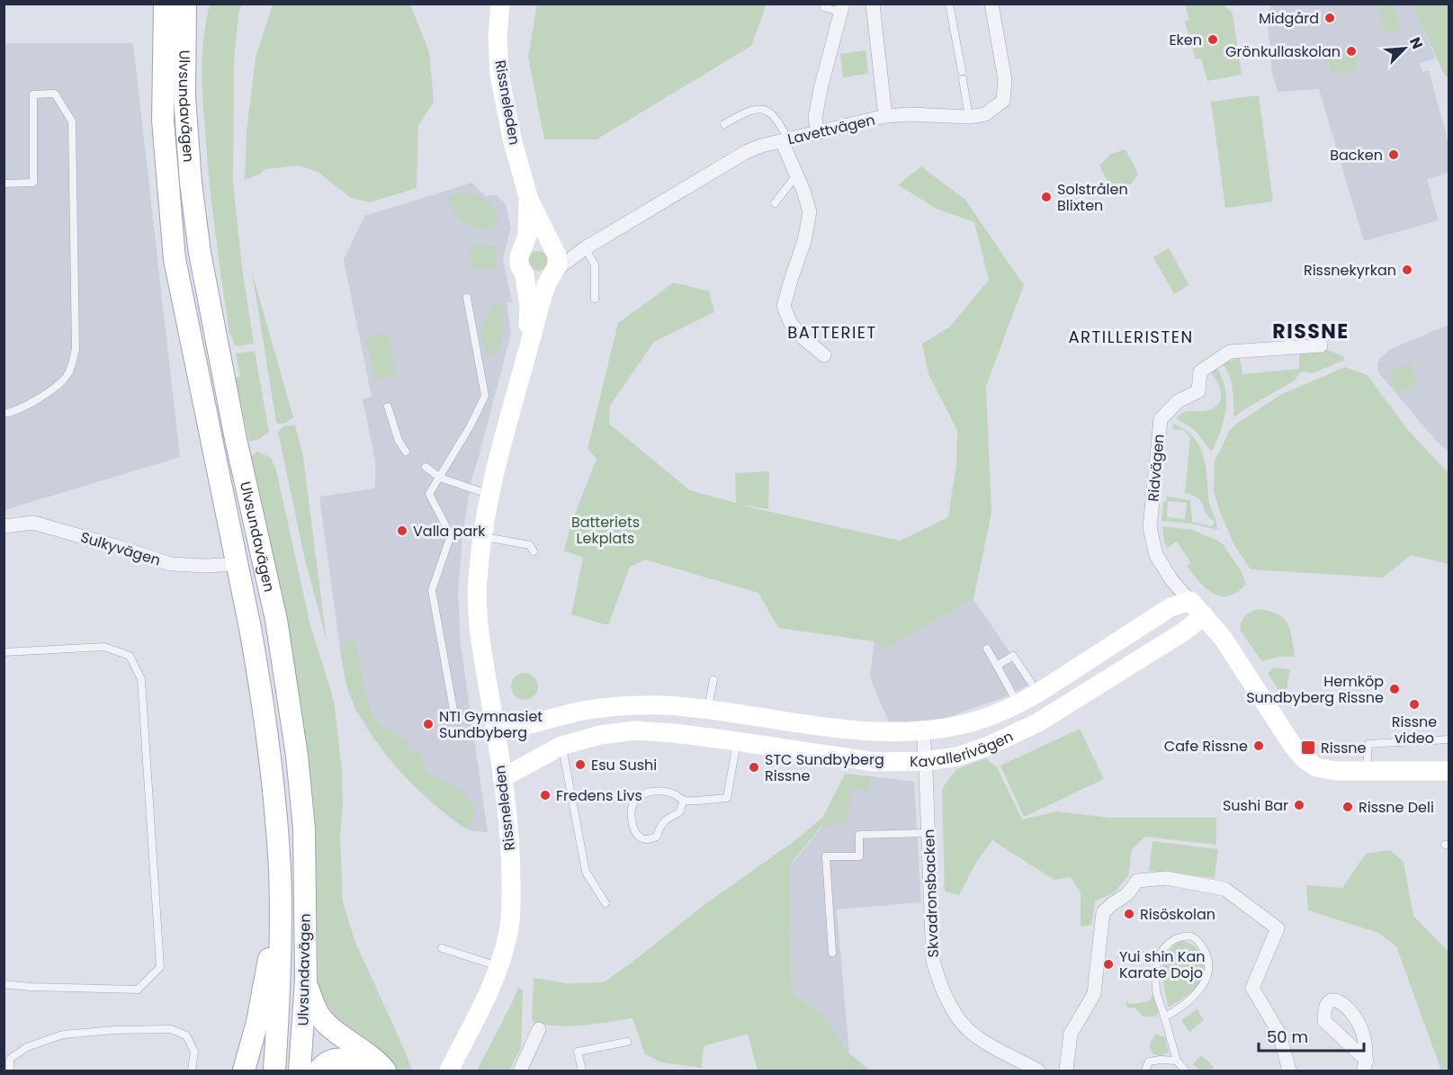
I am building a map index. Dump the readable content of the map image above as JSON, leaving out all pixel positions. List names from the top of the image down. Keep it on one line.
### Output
{"streets":{"main road":["Ulvsundavägen"],"street":["Rissneleden","Lavettvägen","Ridvägen","Sulkyvägen","Kavallerivägen","Skvadronsbacken"]},"crossings":[["Rissneleden","Lavettvägen"],["Rissneleden","Kavallerivägen"],["Ulvsundavägen","Sulkyvägen"],["Ridvägen","Kavallerivägen"],["Kavallerivägen","Skvadronsbacken"]],"districts":["RISSNE","BATTERIET","ARTILLERISTEN"],"parks":["Batteriets Lekplats"],"places":{"other":["Midgård","Eken","Grönkullaskolan","Backen","Solstrålen Blixten","Rissnekyrkan","Valla park","Hemköp Sundbyberg Rissne","Rissne video","NTI Gymnasiet Sundbyberg","Cafe Rissne","Esu Sushi","STC Sundbyberg Rissne","Fredens Livs","Sushi Bar","Rissne Deli","Risöskolan","Yui shin Kan Karate Dojo"],"transit":["Rissne"]},"scale_bar":"50 m","north":"top right"}
